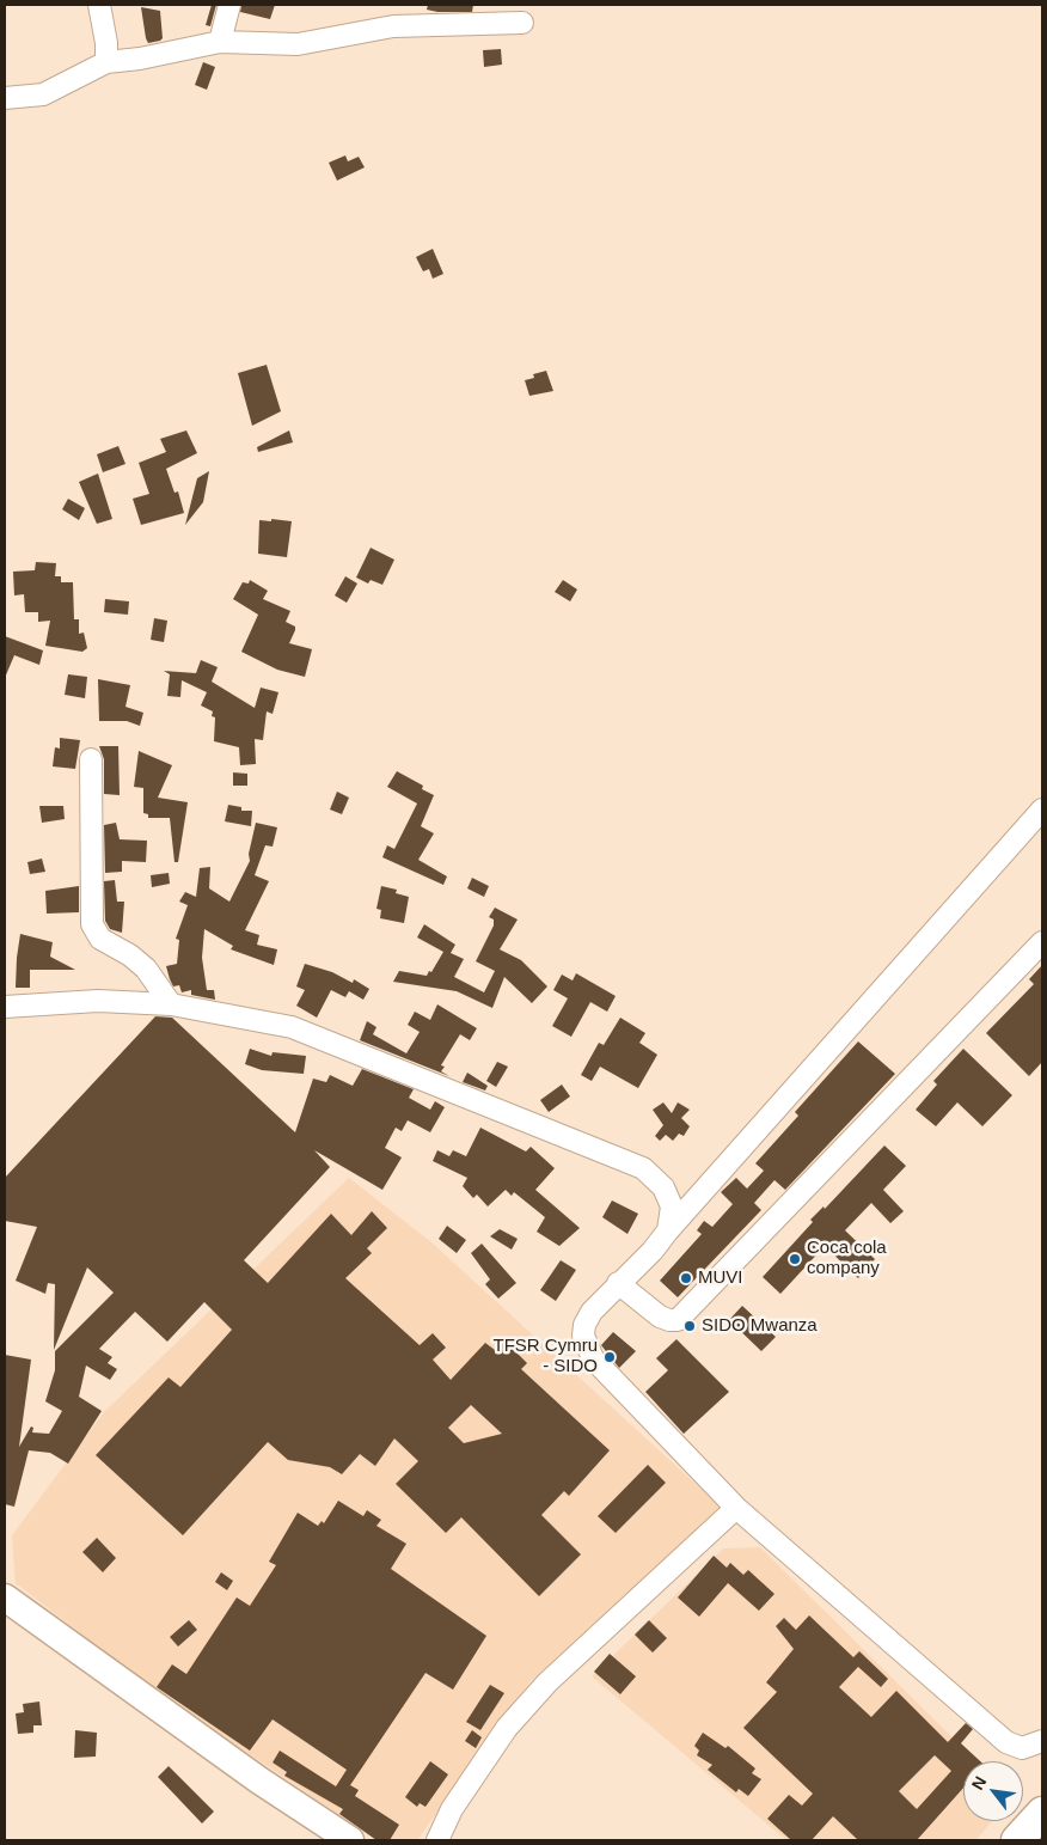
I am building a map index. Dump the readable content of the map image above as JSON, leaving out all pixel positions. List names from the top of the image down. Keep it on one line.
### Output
{"places":["Coca cola company","MUVI","SIDO Mwanza","TFSR Cymru - SIDO"],"north":"top left"}
